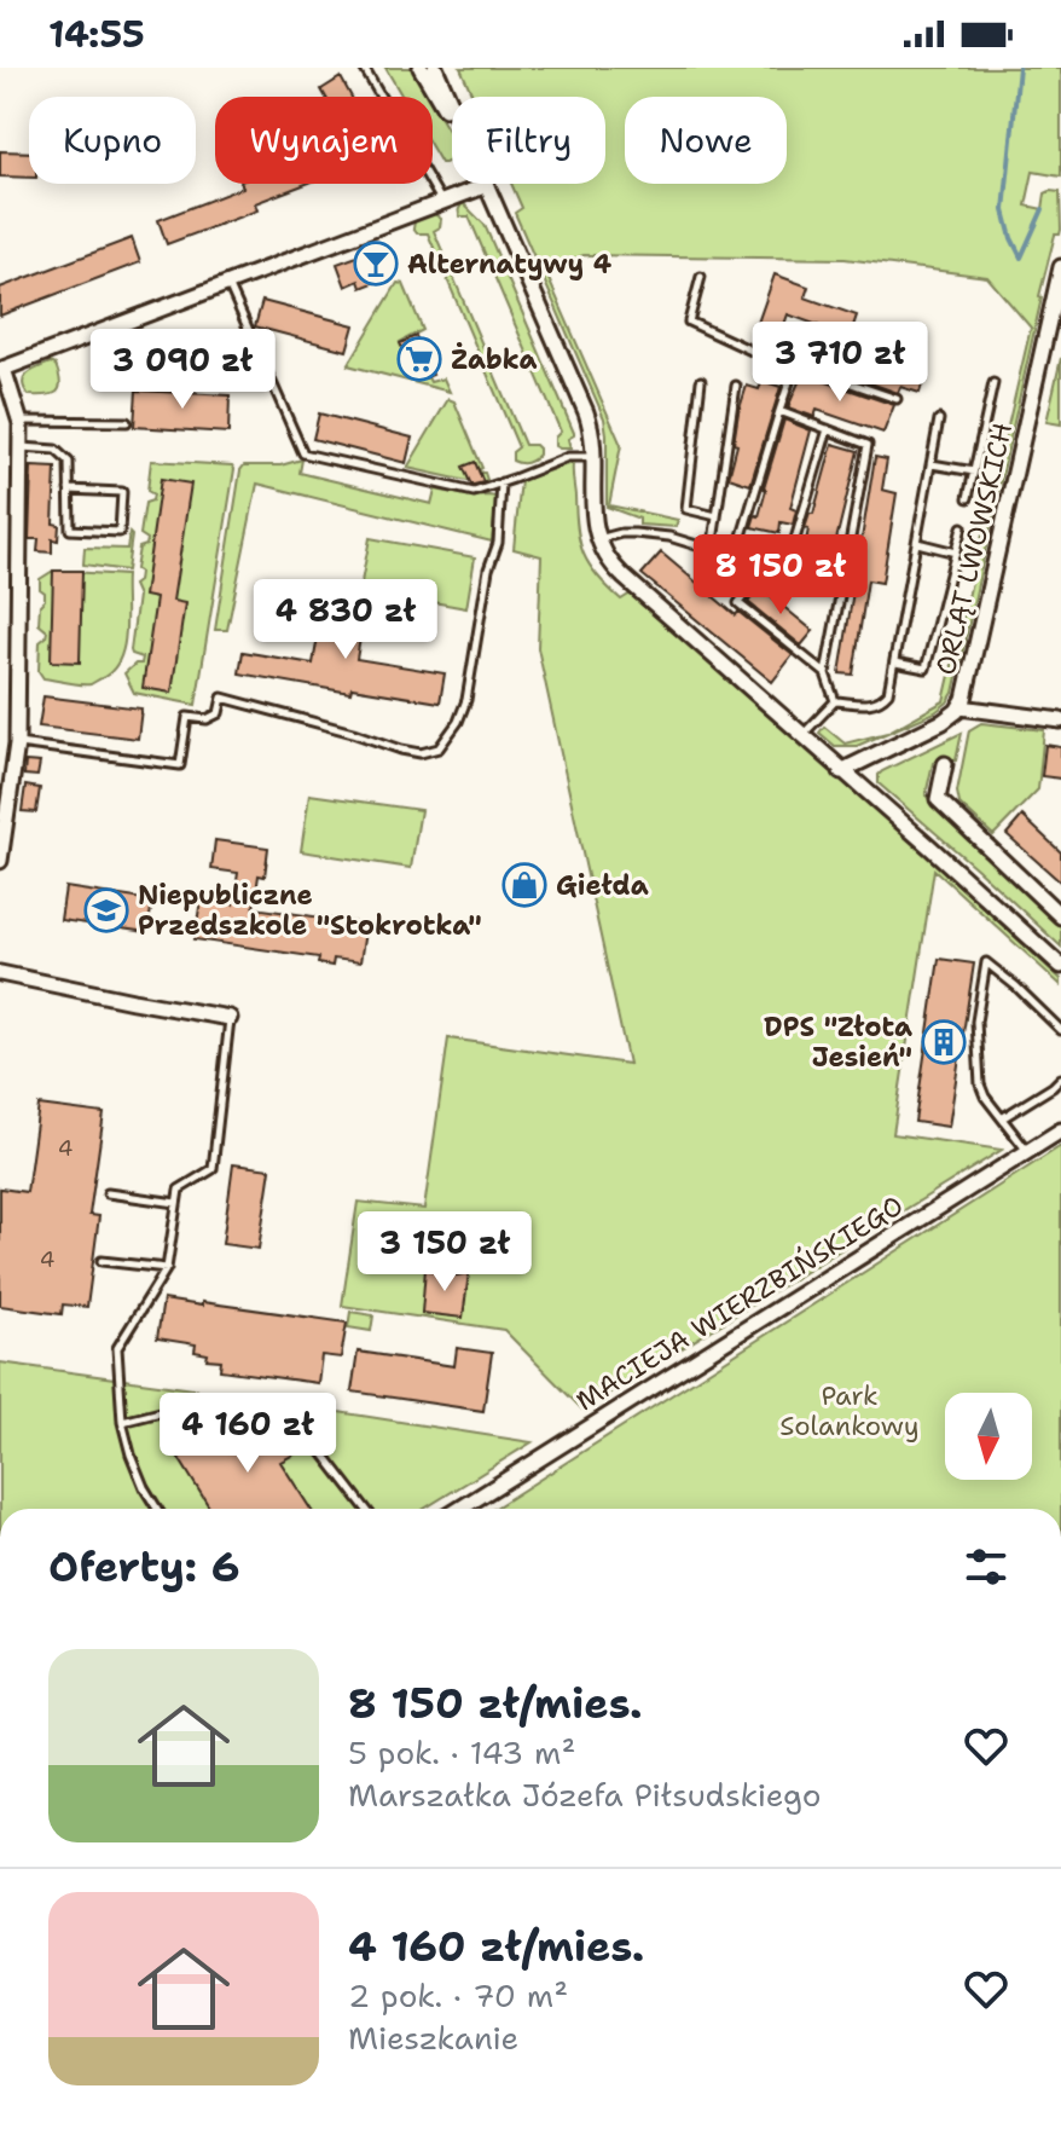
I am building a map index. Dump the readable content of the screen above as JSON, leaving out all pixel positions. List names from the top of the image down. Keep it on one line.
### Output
{"streets":{"street":["ORLĄT LWOWSKICH","MACIEJA WIERZBIŃSKIEGO"]},"parks":["Park Solankowy"],"places":{"bar":["Alternatywy 4"],"supermarket":["Żabka"],"shop":["Giełda"],"school or university":["Niepubliczne Przedszkole \"Stokrotka\""],"building":["DPS \"Złota Jesień\""]},"house_numbers":["4","4"],"north":"bottom","page":{"status":"14:55","chip":["Kupno","Wynajem","Filtry","Nowe"],"price":["3 710 zł","3 090 zł","8 150 zł","4 830 zł","3 150 zł","4 160 zł"],"heading":"Oferty: 6","list":[{"name":"8 150 zł/mies.","note":"5 pok. · 143 m² · Marszałka Józefa Piłsudskiego"},{"name":"4 160 zł/mies.","note":"2 pok. · 70 m² · Mieszkanie"}]}}
